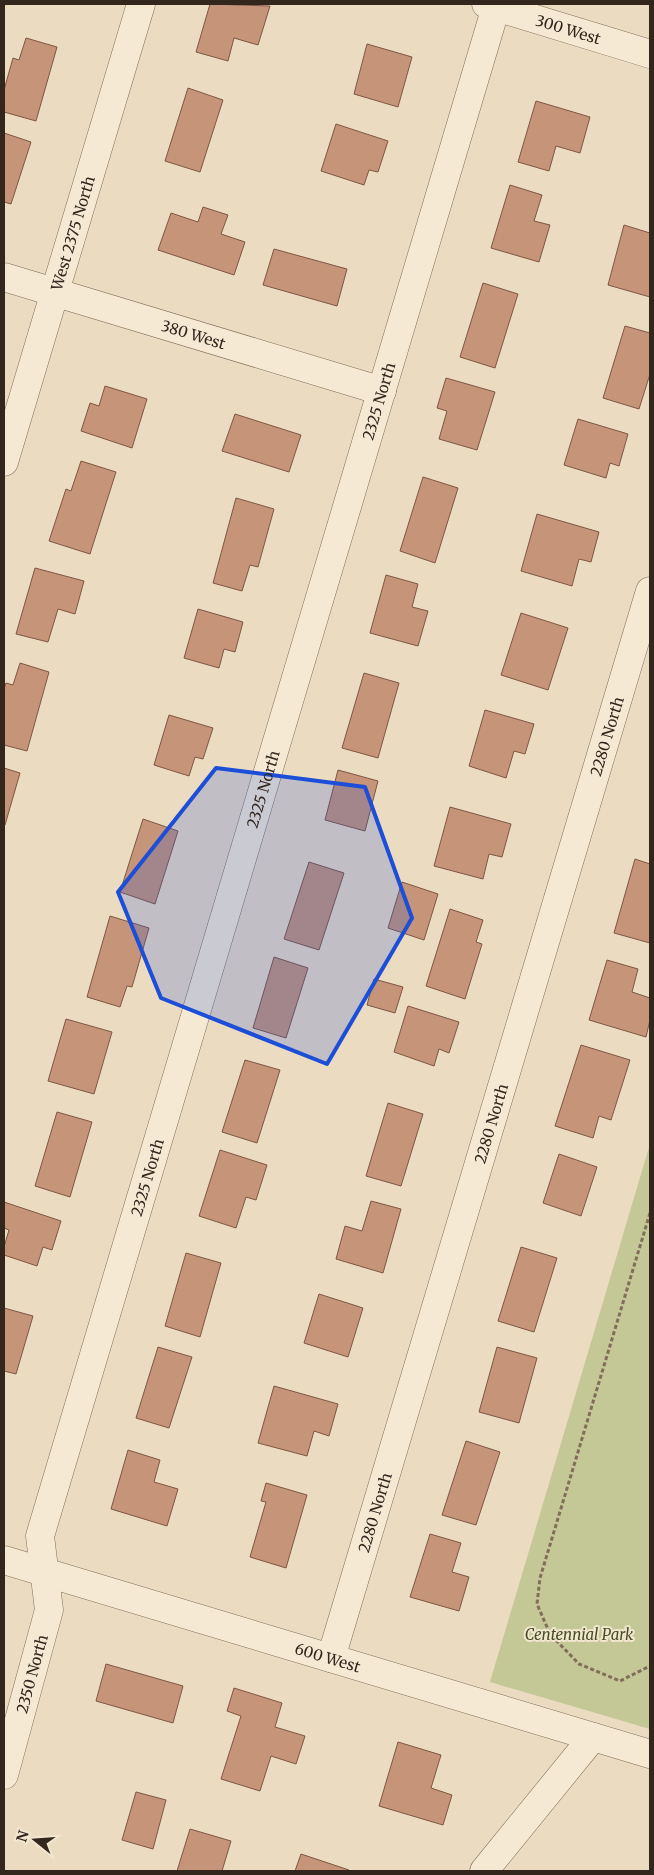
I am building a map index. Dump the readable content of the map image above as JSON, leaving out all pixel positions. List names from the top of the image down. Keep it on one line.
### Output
{"streets":{"street":["300 West","West 2375 North","380 West","2325 North","2280 North","600 West","2350 North"]},"crossings":[["300 West","2325 North"],["West 2375 North","380 West"],["380 West","2325 North"],["2325 North","600 West"],["2325 North","2350 North"],["2280 North","600 West"],["600 West","2350 North"]],"parks":["Centennial Park"],"north":"left"}
